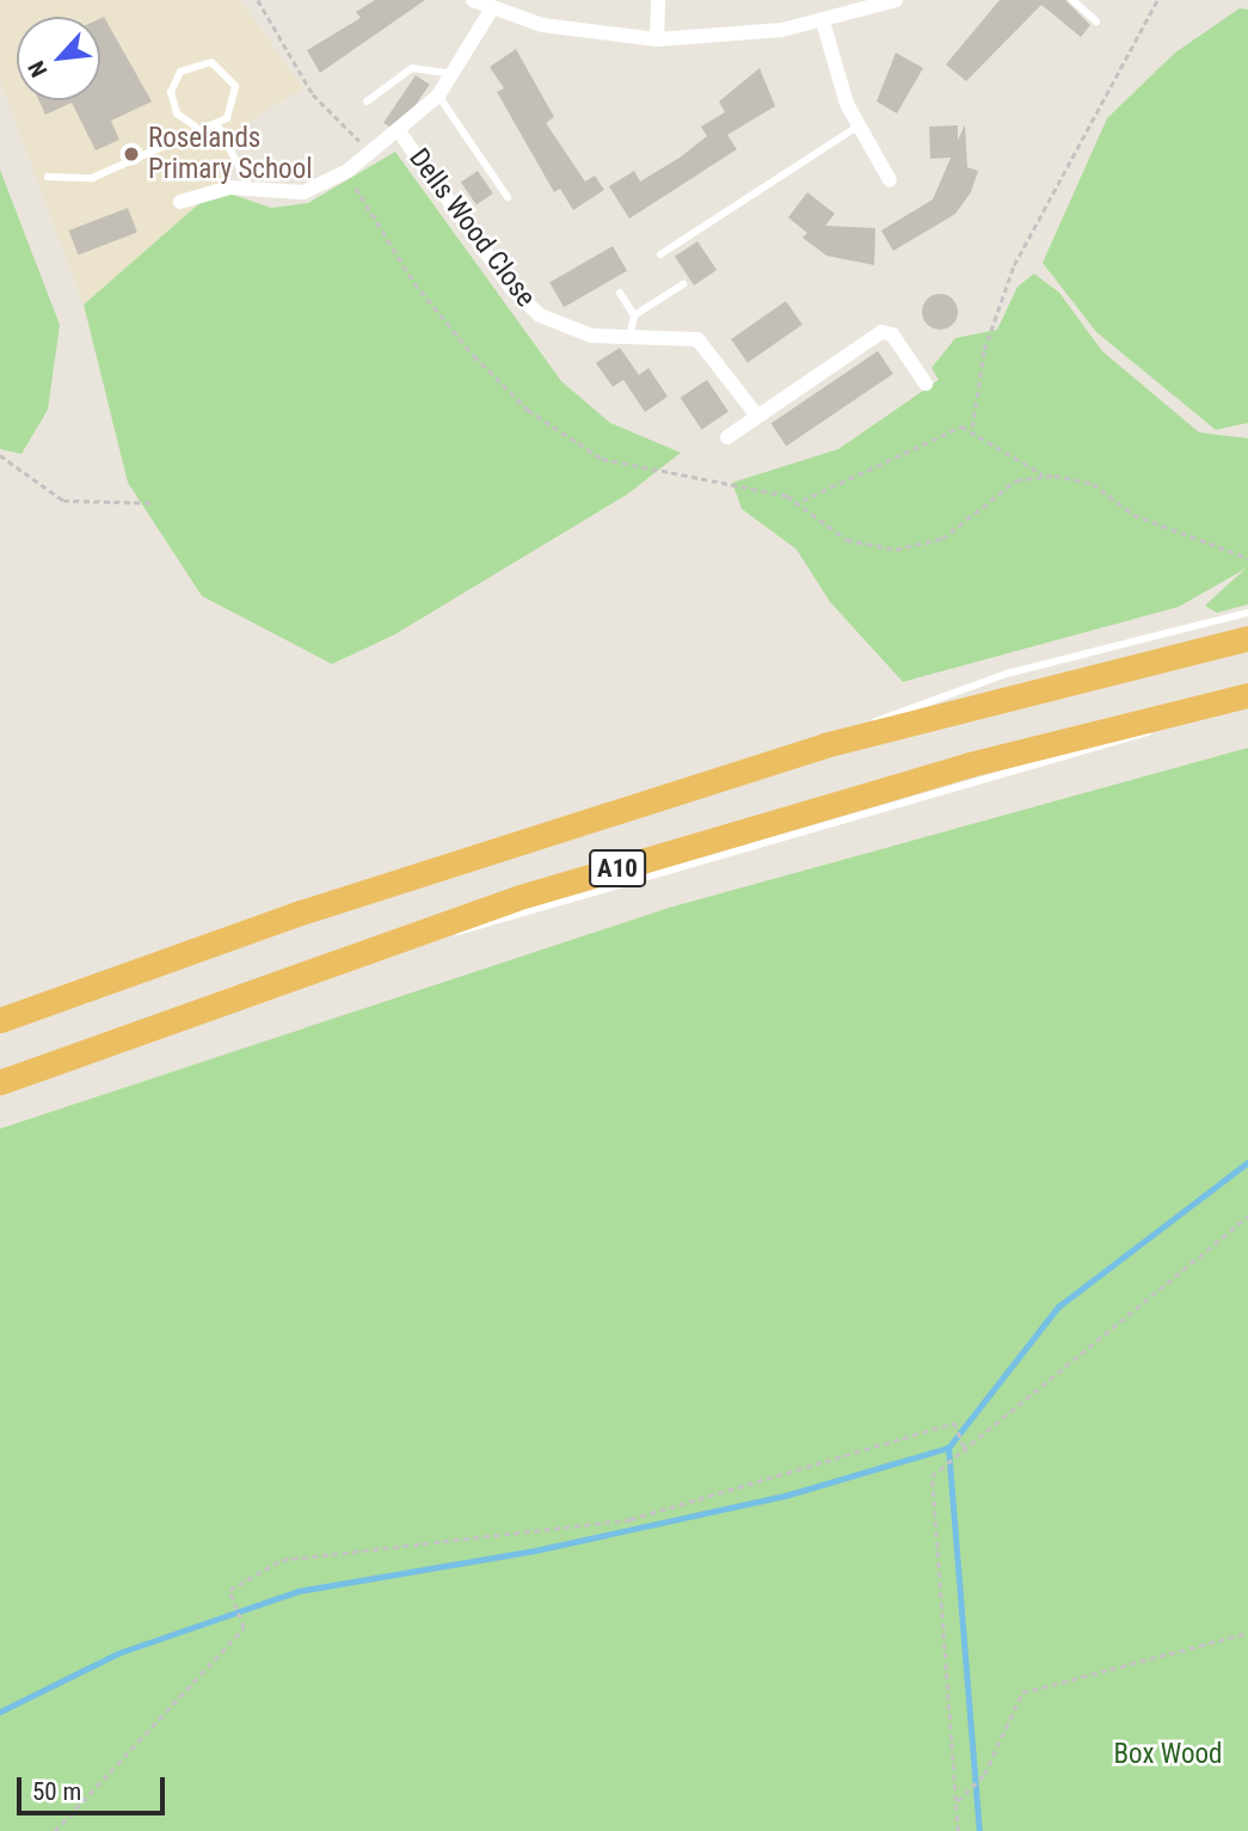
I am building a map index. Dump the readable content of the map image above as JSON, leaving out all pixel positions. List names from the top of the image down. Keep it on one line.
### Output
{"streets":{"highway":["A10"],"street":["Dells Wood Close"]},"parks":["Box Wood"],"places":["Roselands Primary School"],"scale_bar":"50 m","north":"bottom left"}
